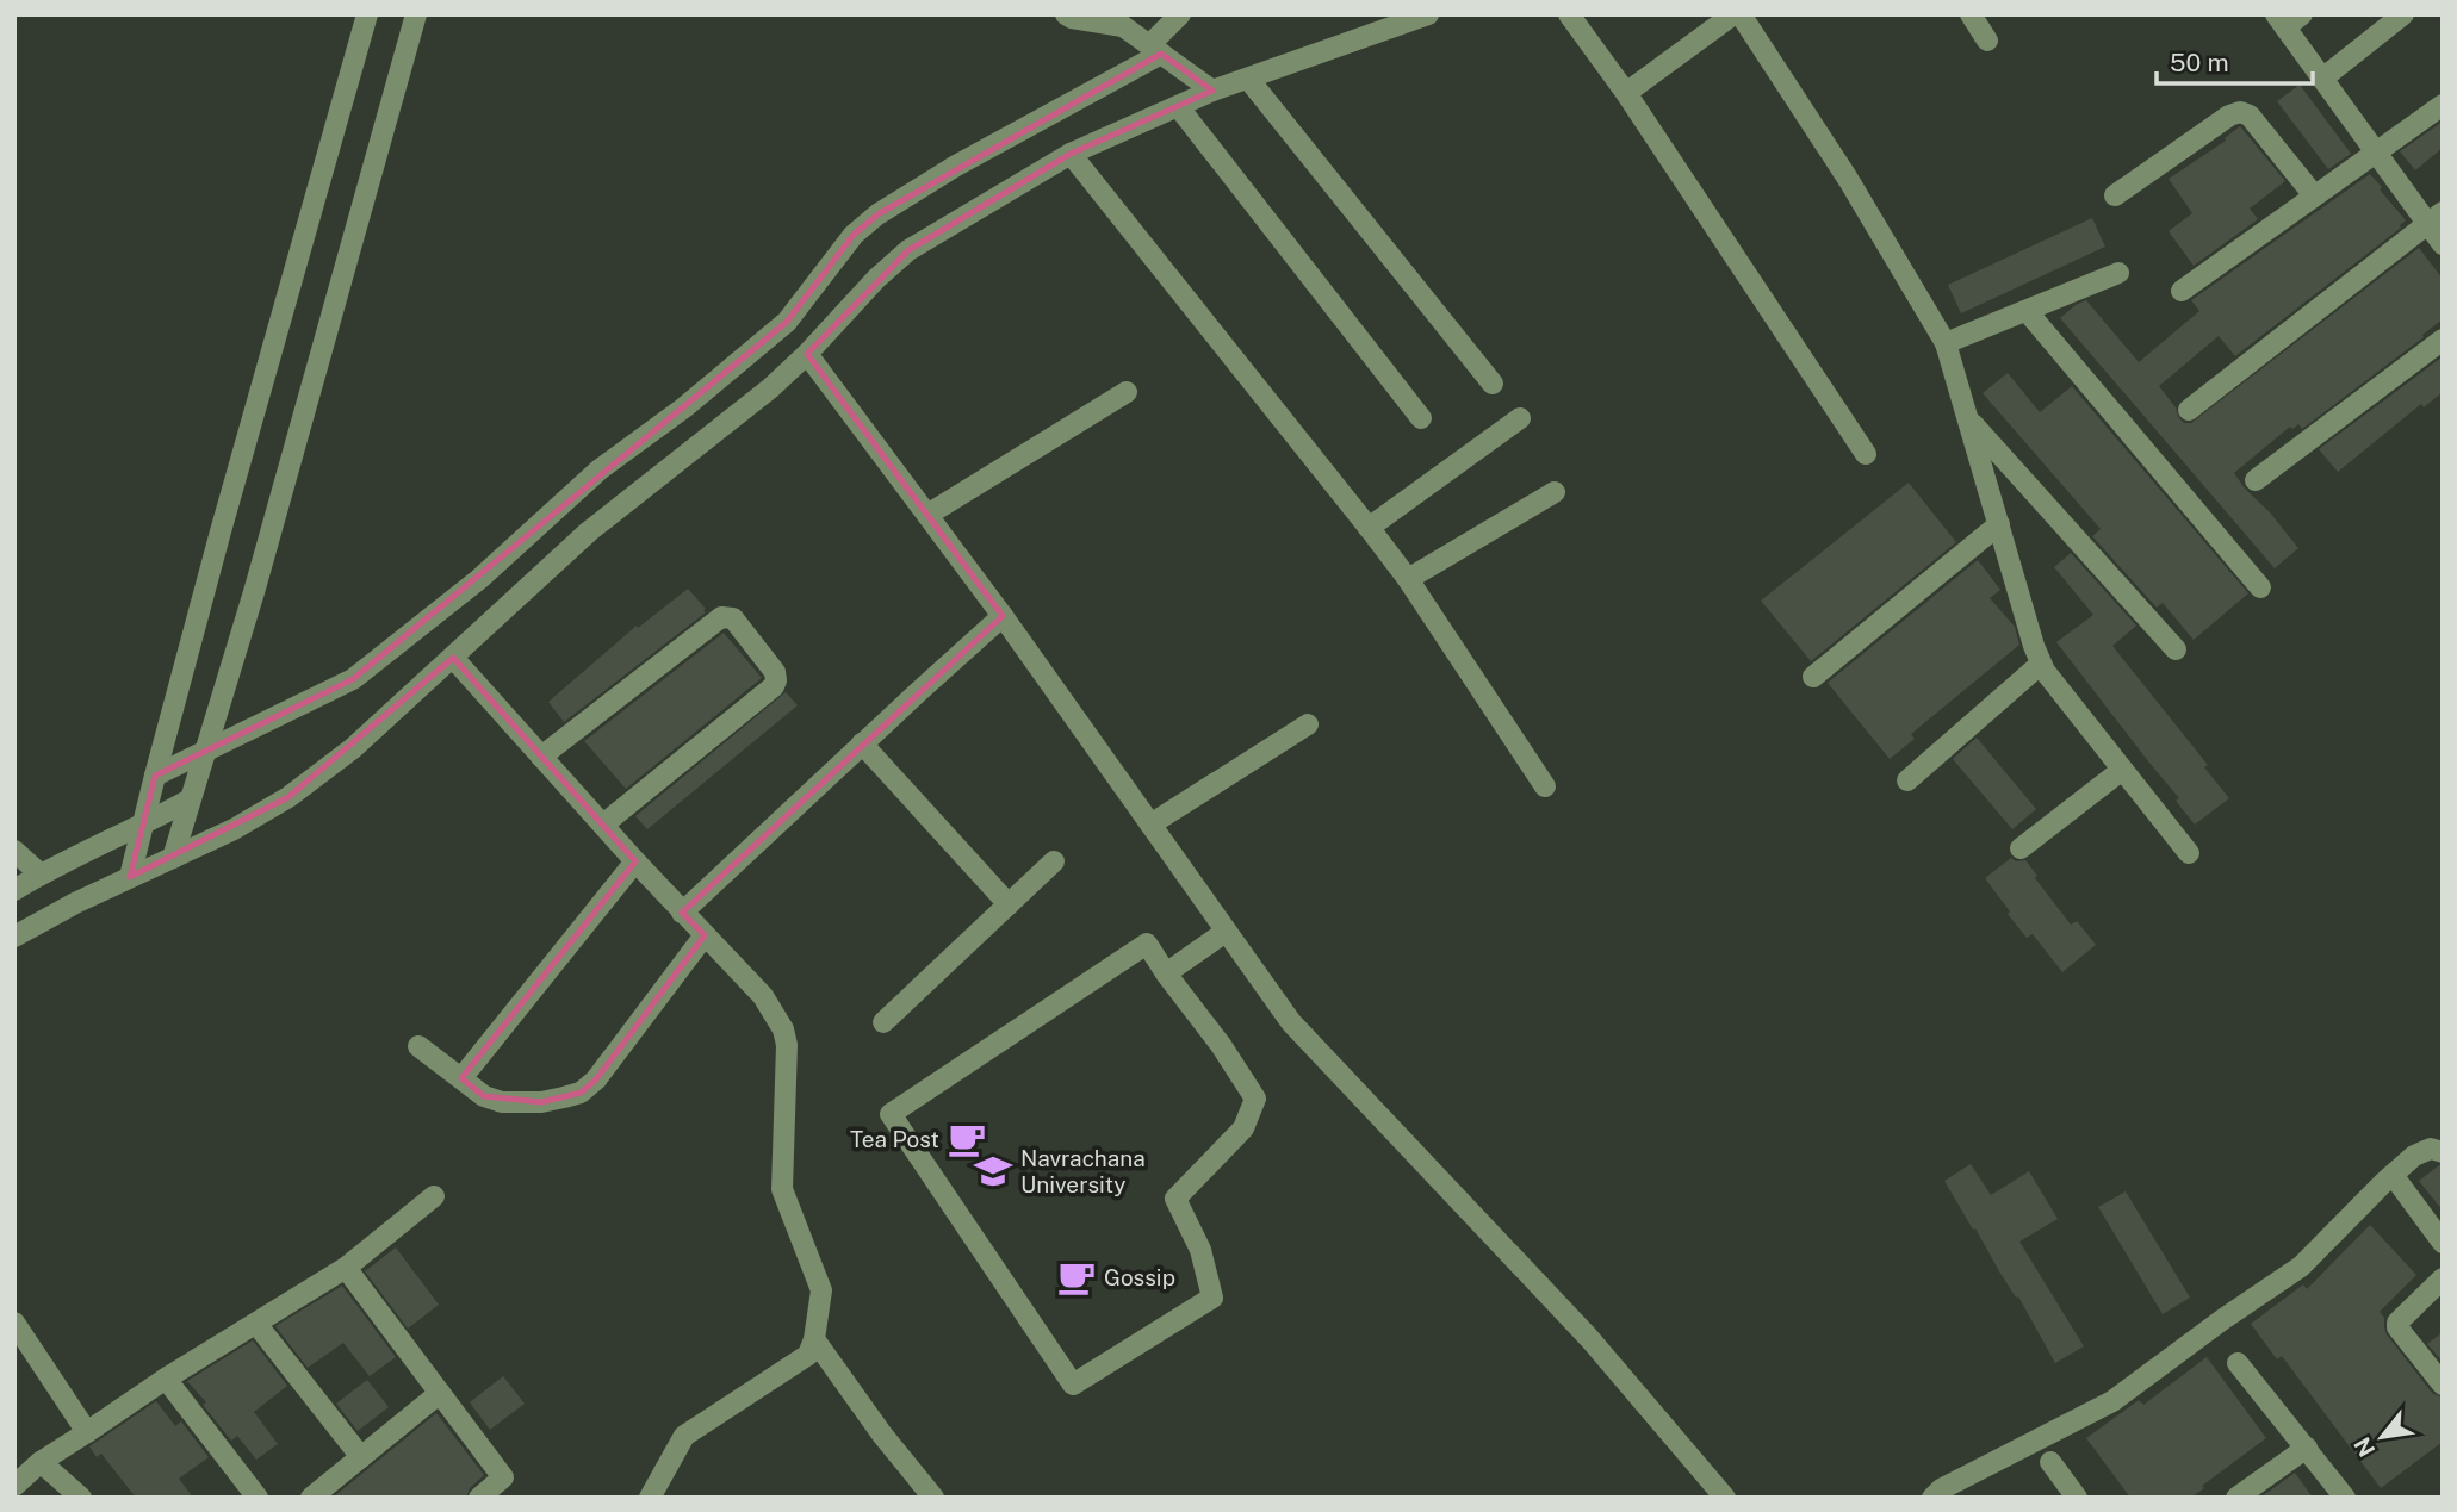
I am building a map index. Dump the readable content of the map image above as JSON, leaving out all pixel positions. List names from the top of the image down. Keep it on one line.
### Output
{"places":{"cafe":["Tea Post","Gossip"],"school or university":["Navrachana University"]},"scale_bar":"50 m","north":"bottom left"}
